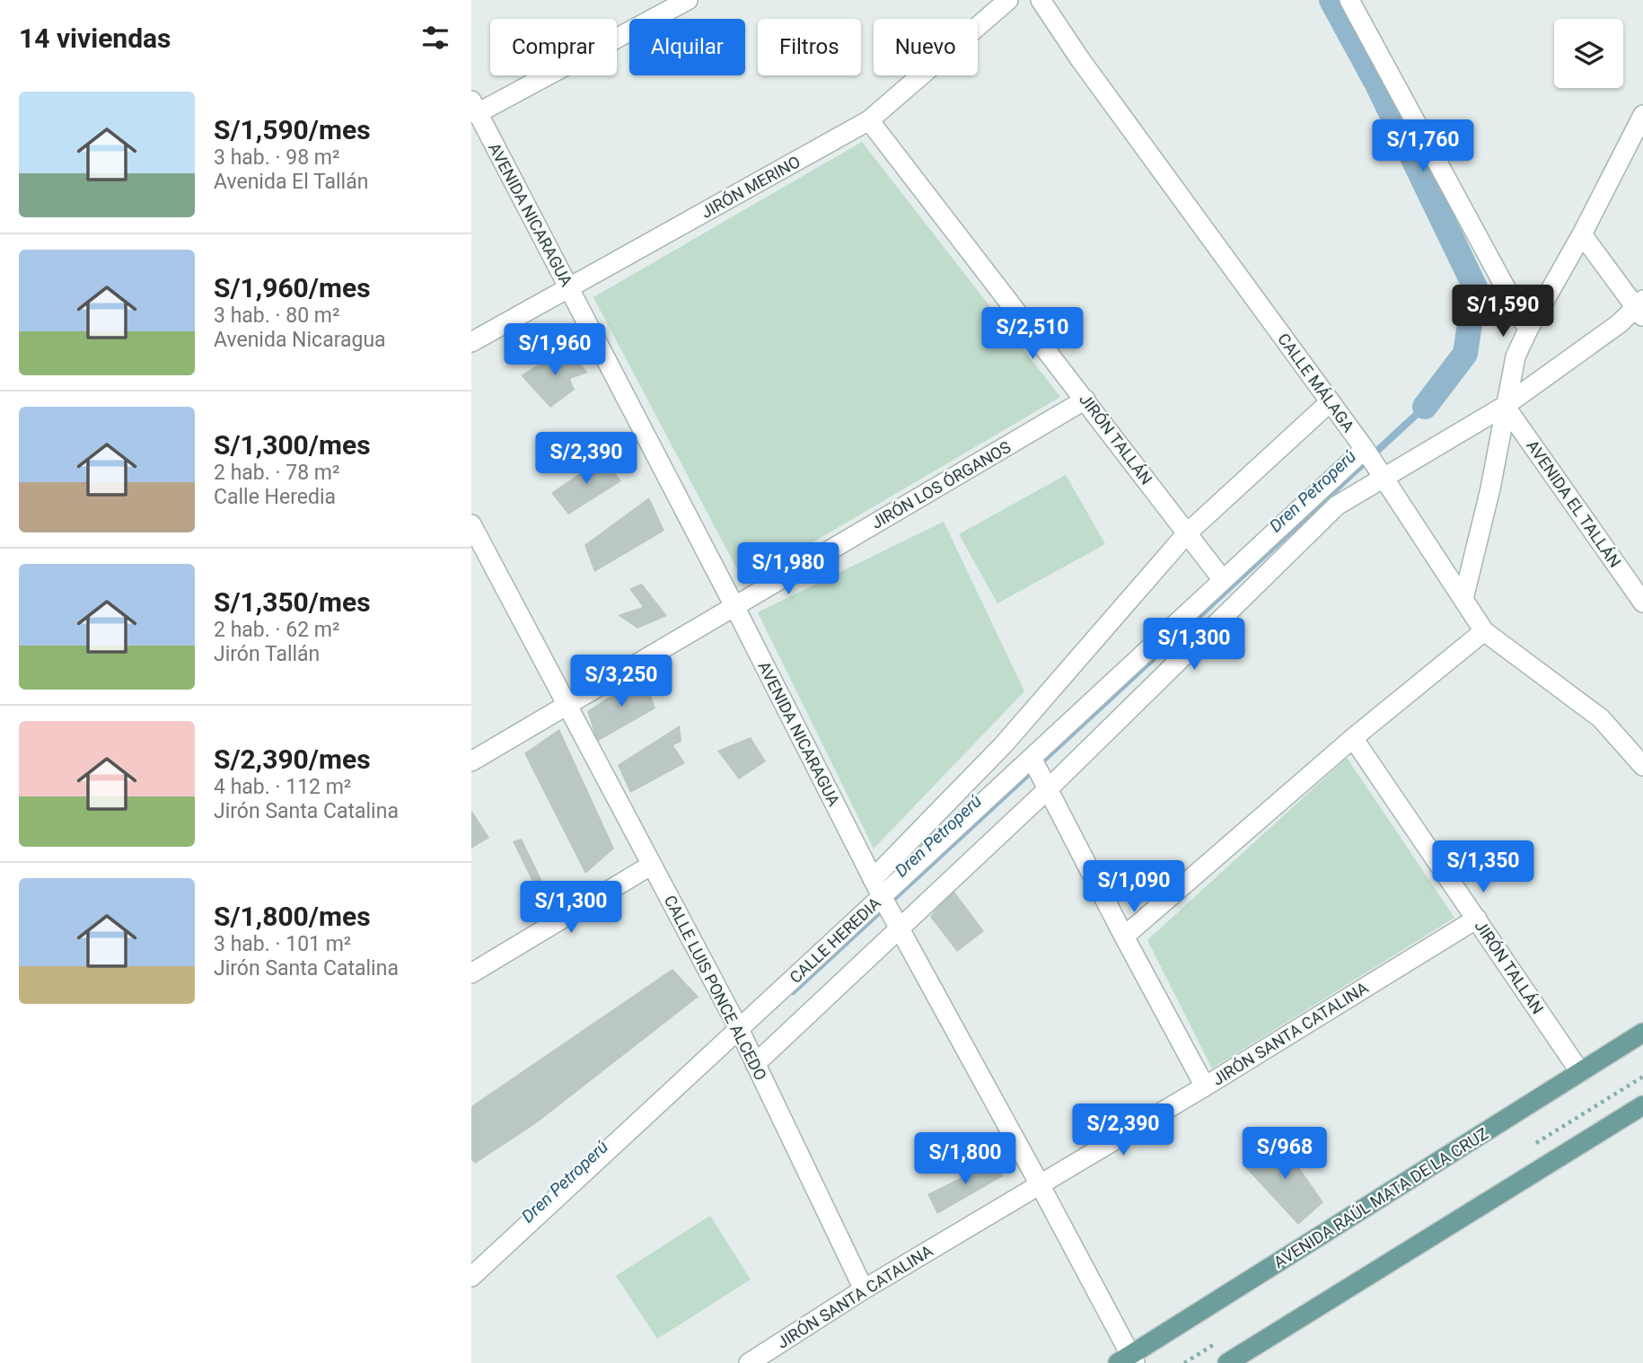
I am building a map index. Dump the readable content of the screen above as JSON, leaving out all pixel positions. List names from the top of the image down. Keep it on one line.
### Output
{"streets":{"main road":["AVENIDA RAÚL MATA DE LA CRUZ"],"street":["JIRÓN MERINO","AVENIDA NICARAGUA","CALLE MÁLAGA","JIRÓN TALLÁN","JIRÓN LOS ÓRGANOS","AVENIDA EL TALLÁN","CALLE HEREDIA","CALLE LUIS PONCE ALCEDO","JIRÓN SANTA CATALINA"]},"crossings":[["JIRÓN MERINO","AVENIDA NICARAGUA"],["JIRÓN MERINO","JIRÓN TALLÁN"],["AVENIDA NICARAGUA","JIRÓN LOS ÓRGANOS"],["AVENIDA NICARAGUA","CALLE HEREDIA"],["AVENIDA NICARAGUA","JIRÓN SANTA CATALINA"],["AVENIDA NICARAGUA","AVENIDA RAÚL MATA DE LA CRUZ"],["CALLE MÁLAGA","CALLE HEREDIA"],["JIRÓN TALLÁN","JIRÓN LOS ÓRGANOS"],["JIRÓN TALLÁN","CALLE HEREDIA"],["JIRÓN TALLÁN","JIRÓN SANTA CATALINA"],["JIRÓN TALLÁN","AVENIDA RAÚL MATA DE LA CRUZ"],["JIRÓN LOS ÓRGANOS","CALLE LUIS PONCE ALCEDO"],["CALLE HEREDIA","CALLE LUIS PONCE ALCEDO"],["CALLE LUIS PONCE ALCEDO","JIRÓN SANTA CATALINA"]],"water":["Dren Petroperú"],"page":{"heading":"14 viviendas","chip":["Comprar","Alquilar","Filtros","Nuevo"],"list":[{"name":"S/1,590/mes","note":"3 hab. · 98 m² · Avenida El Tallán"},{"name":"S/1,960/mes","note":"3 hab. · 80 m² · Avenida Nicaragua"},{"name":"S/1,300/mes","note":"2 hab. · 78 m² · Calle Heredia"},{"name":"S/1,350/mes","note":"2 hab. · 62 m² · Jirón Tallán"},{"name":"S/2,390/mes","note":"4 hab. · 112 m² · Jirón Santa Catalina"},{"name":"S/1,800/mes","note":"3 hab. · 101 m² · Jirón Santa Catalina"}],"price":["S/1,760","S/1,590","S/2,510","S/1,960","S/2,390","S/1,980","S/1,300","S/3,250","S/1,350","S/1,090","S/1,300","S/2,390","S/968","S/1,800"]}}
